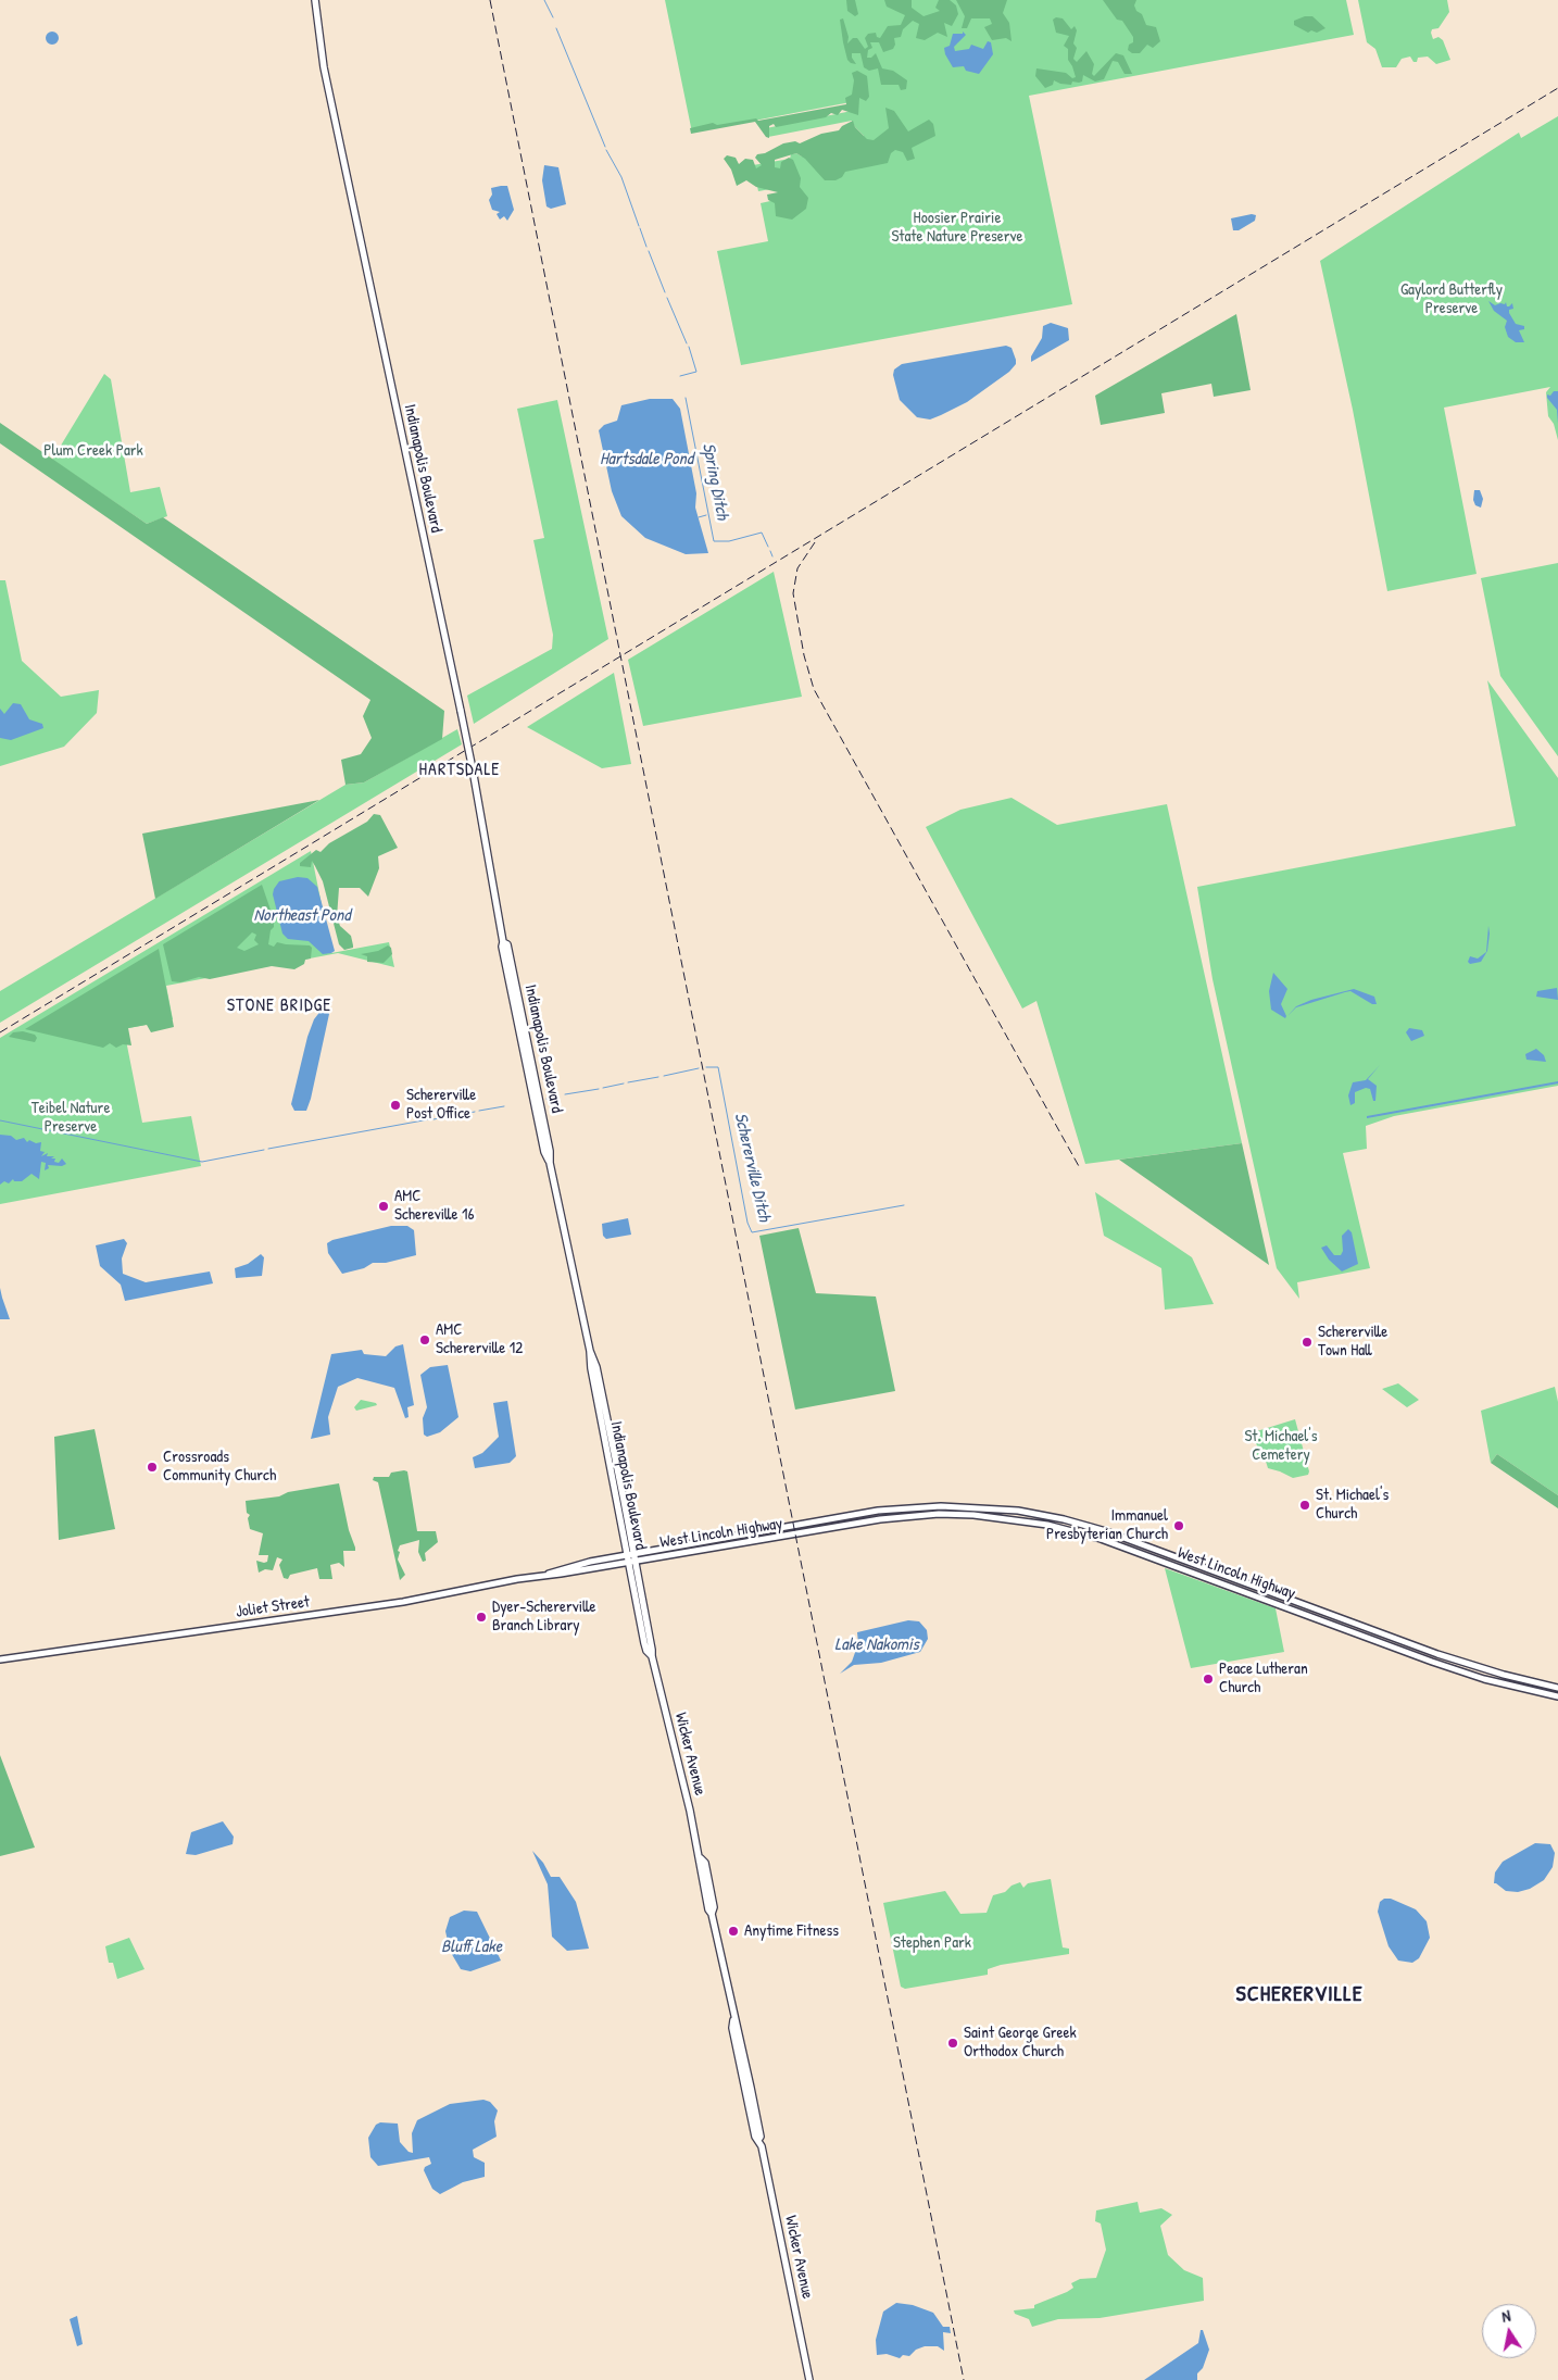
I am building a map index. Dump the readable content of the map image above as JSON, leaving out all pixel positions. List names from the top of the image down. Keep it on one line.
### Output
{"streets":{"highway":["Indianapolis Boulevard","Wicker Avenue"],"main road":["West Lincoln Highway","Joliet Street"]},"crossings":[["Indianapolis Boulevard","West Lincoln Highway"],["Indianapolis Boulevard","Wicker Avenue"],["West Lincoln Highway","Joliet Street"],["West Lincoln Highway","Wicker Avenue"]],"districts":["HARTSDALE","STONE BRIDGE","SCHERERVILLE"],"water":["Hartsdale Pond","Spring Ditch","Northeast Pond","Schererville Ditch","Lake Nakomis","Bluff Lake"],"parks":["Hoosier Prairie State Nature Preserve","Gaylord Butterfly Preserve","Plum Creek Park","Teibel Nature Preserve","St. Michael's Cemetery","Stephen Park"],"places":["Schererville Post Office","AMC Schereville 16","AMC Schererville 12","Schererville Town Hall","Crossroads Community Church","St. Michael's Church","Immanuel Presbyterian Church","Dyer-Schererville Branch Library","Peace Lutheran Church","Anytime Fitness","Saint George Greek Orthodox Church"],"north":"top"}
